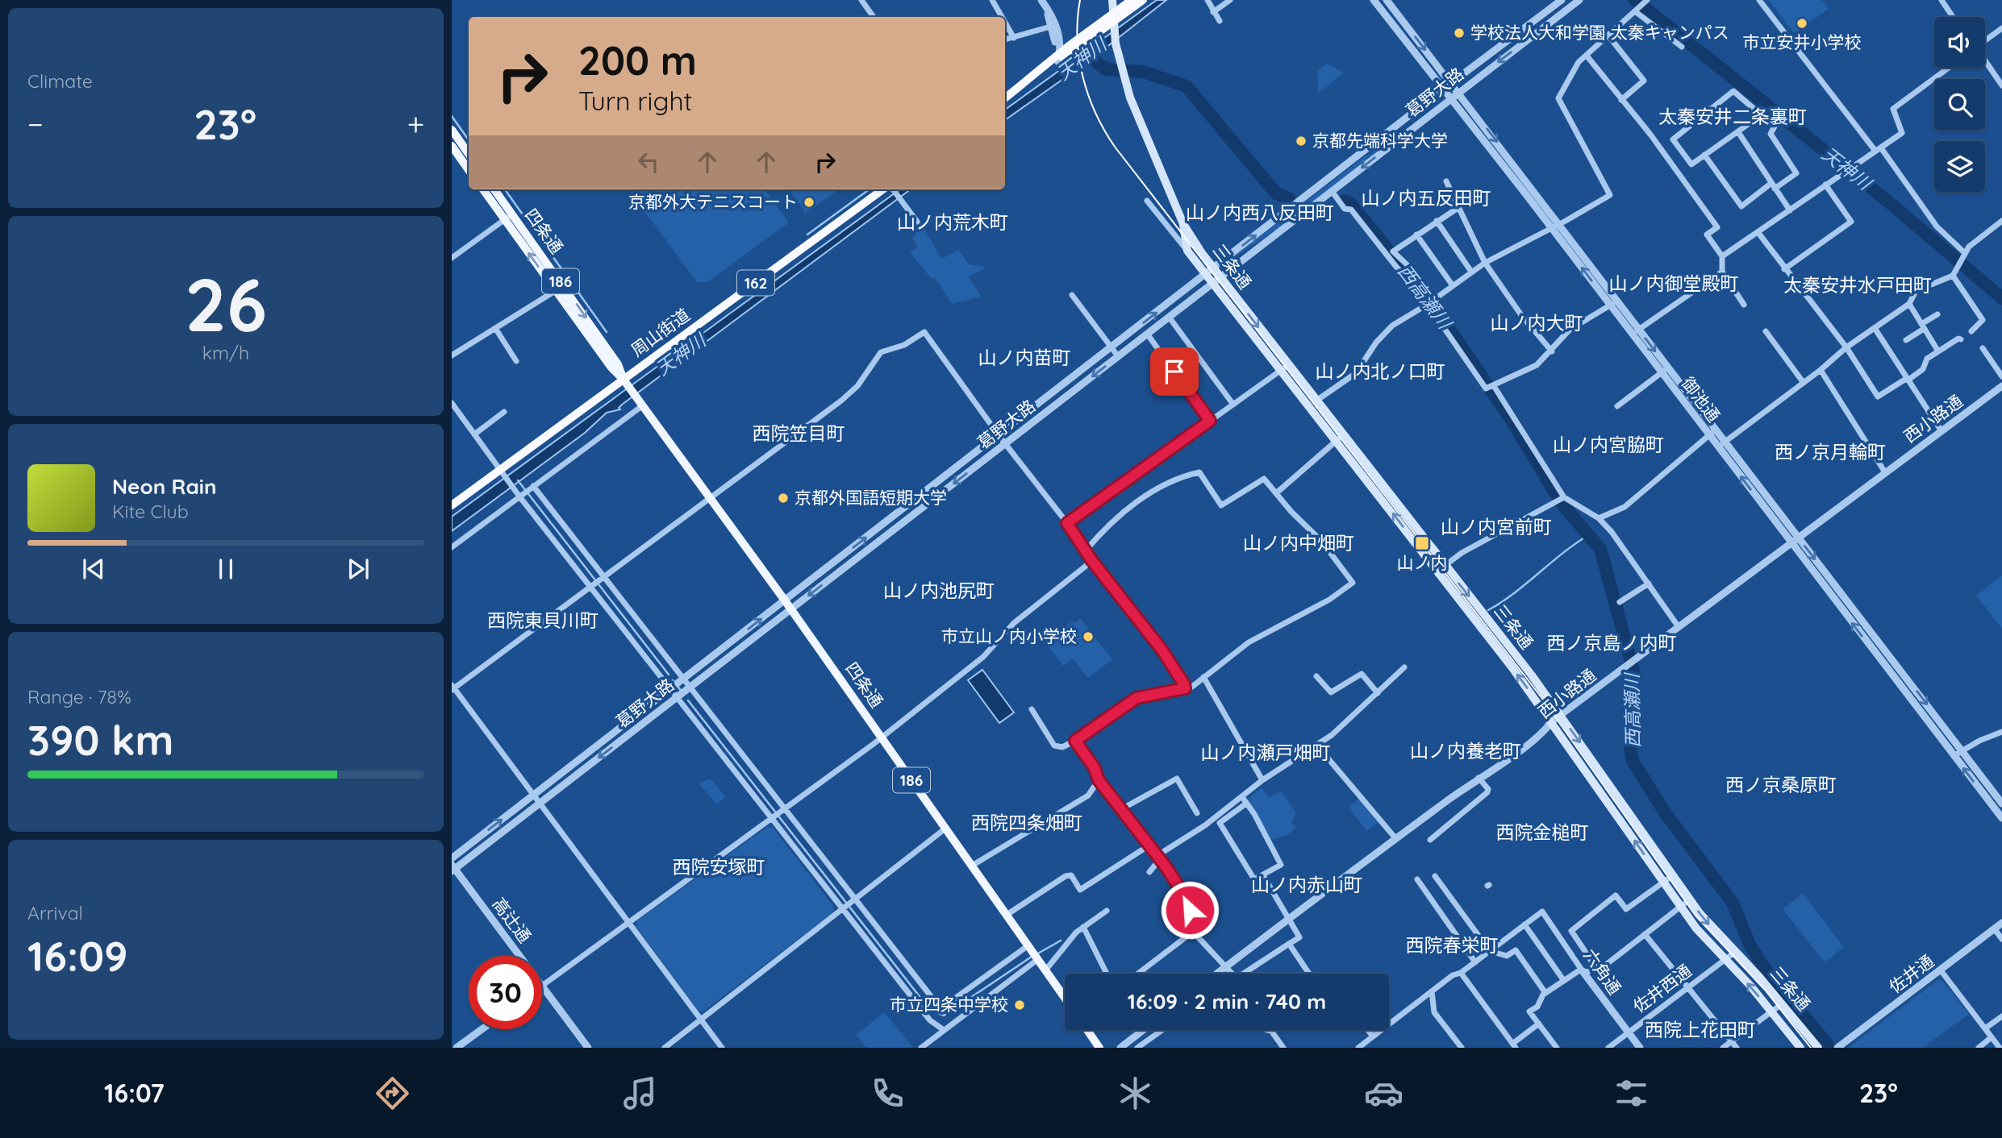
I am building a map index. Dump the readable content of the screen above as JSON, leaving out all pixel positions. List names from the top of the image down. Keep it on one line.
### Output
{"streets":{"highway":["162","周山街道"],"main road":["四条通","三条通","186"],"street":["葛野大路","御池通","西小路通","高辻通","六角通","佐井通","佐井西通"]},"crossings":[["葛野大路","四条通"],["葛野大路","三条通"],["葛野大路","御池通"],["葛野大路","高辻通"],["四条通","周山街道"],["三条通","西小路通"],["三条通","佐井西通"],["御池通","西小路通"],["六角通","佐井西通"]],"districts":["太秦安井二条裏町","山ノ内五反田町","山ノ内西八反田町","山ノ内荒木町","山ノ内御堂殿町","太秦安井水戸田町","山ノ内大町","山ノ内苗町","山ノ内北ノ口町","西院笠目町","山ノ内宮脇町","西ノ京月輪町","山ノ内宮前町","山ノ内中畑町","山ノ内池尻町","西院東貝川町","西ノ京島ノ内町","山ノ内養老町","山ノ内瀬戸畑町","西ノ京桑原町","西院四条畑町","西院金槌町","西院安塚町","山ノ内赤山町","西院春栄町","西院上花田町"],"water":["天神川","西高瀬川"],"places":{"other":["市立安井小学校","学校法人大和学園 太秦キャンパス","京都先端科学大学","京都外大テニスコート","京都外国語短期大学","市立山ノ内小学校","市立四条中学校"],"transit":["山ノ内"]},"page":{"tile":["Climate",["26","km/h"],["Range · 78%","390 km"],["Arrival","16:09"]],"turn":["200 m","Turn right"],"heat":["−","23°","+"],"song":["Neon Rain","Kite Club"],"limit":"30","trip":"16:09 · 2 min · 740 m","tabs":["16:07","23°"]}}
